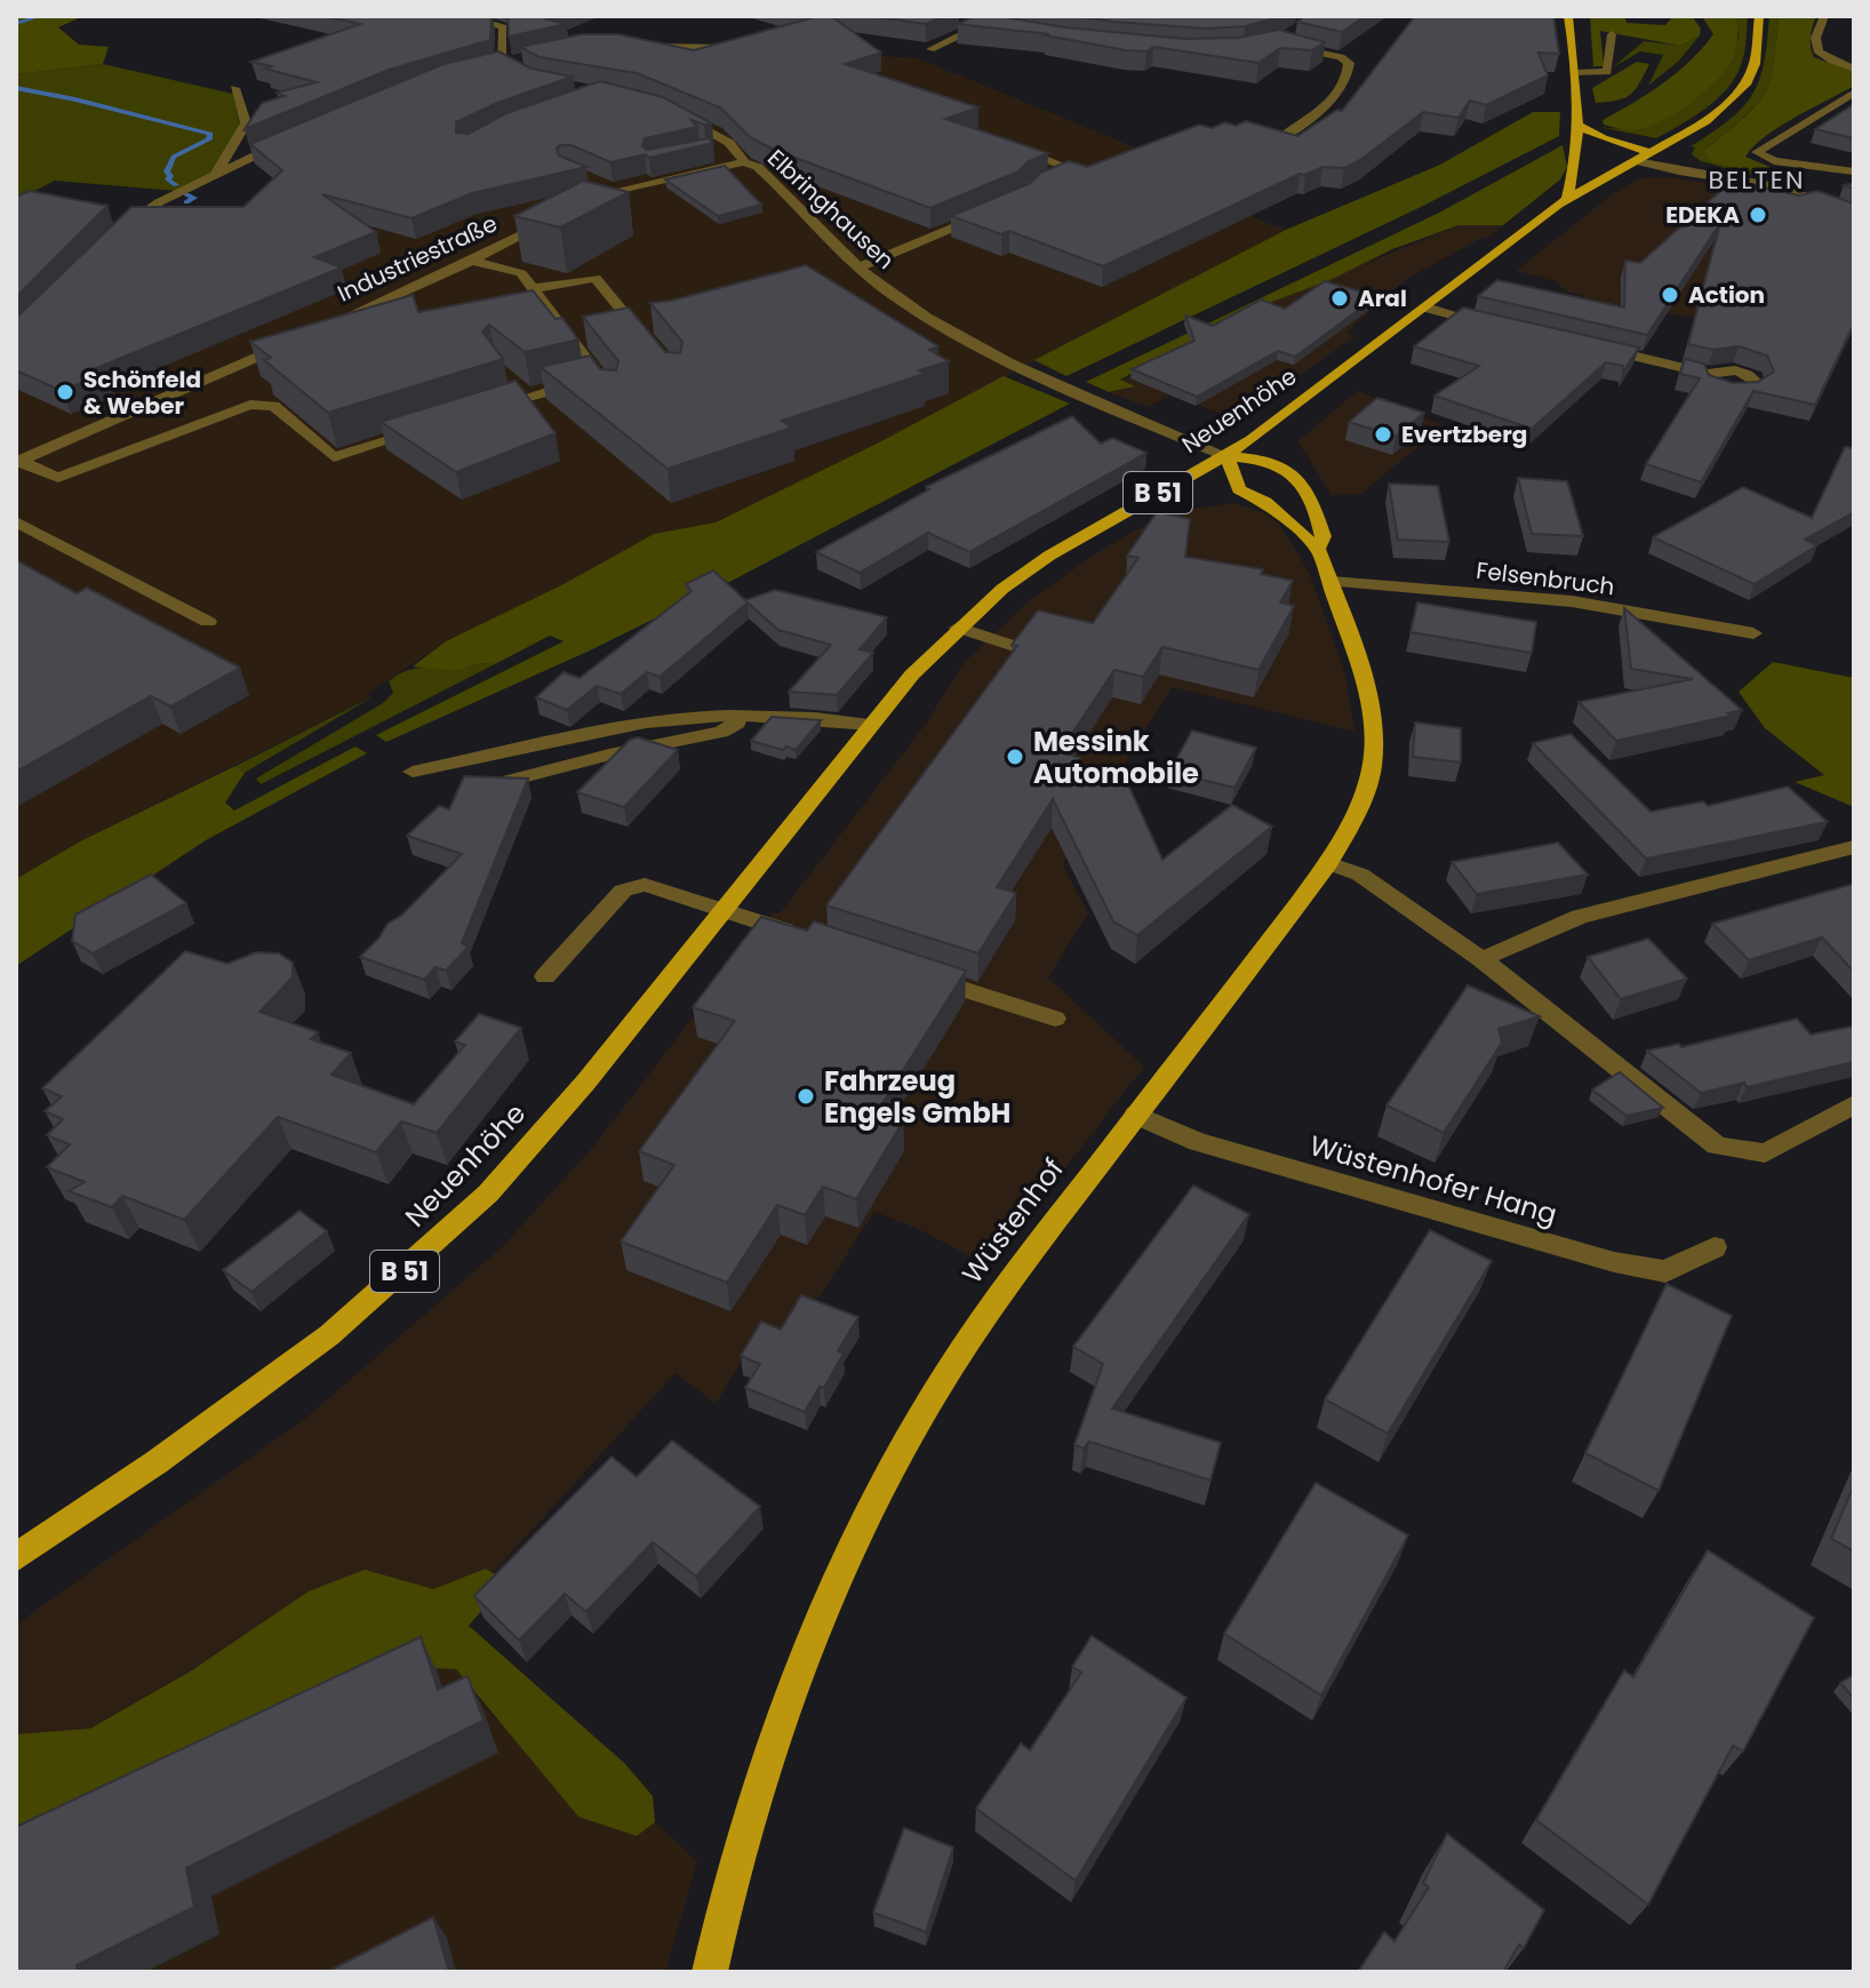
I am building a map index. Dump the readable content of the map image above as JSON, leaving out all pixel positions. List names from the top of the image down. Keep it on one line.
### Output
{"streets":{"main road":["Neuenhöhe","B 51","Wüstenhof"],"street":["Elbringhausen","Industriestraße","Felsenbruch","Wüstenhofer Hang"]},"crossings":[["Elbringhausen","Neuenhöhe"],["Elbringhausen","Wüstenhof"],["Neuenhöhe","B 51"],["Neuenhöhe","Wüstenhof"],["Felsenbruch","Wüstenhof"],["Wüstenhofer Hang","Wüstenhof"]],"districts":["BELTEN"],"places":["EDEKA","Action","Aral","Schönfeld & Weber","Evertzberg","Messink Automobile","Fahrzeug Engels GmbH"]}
